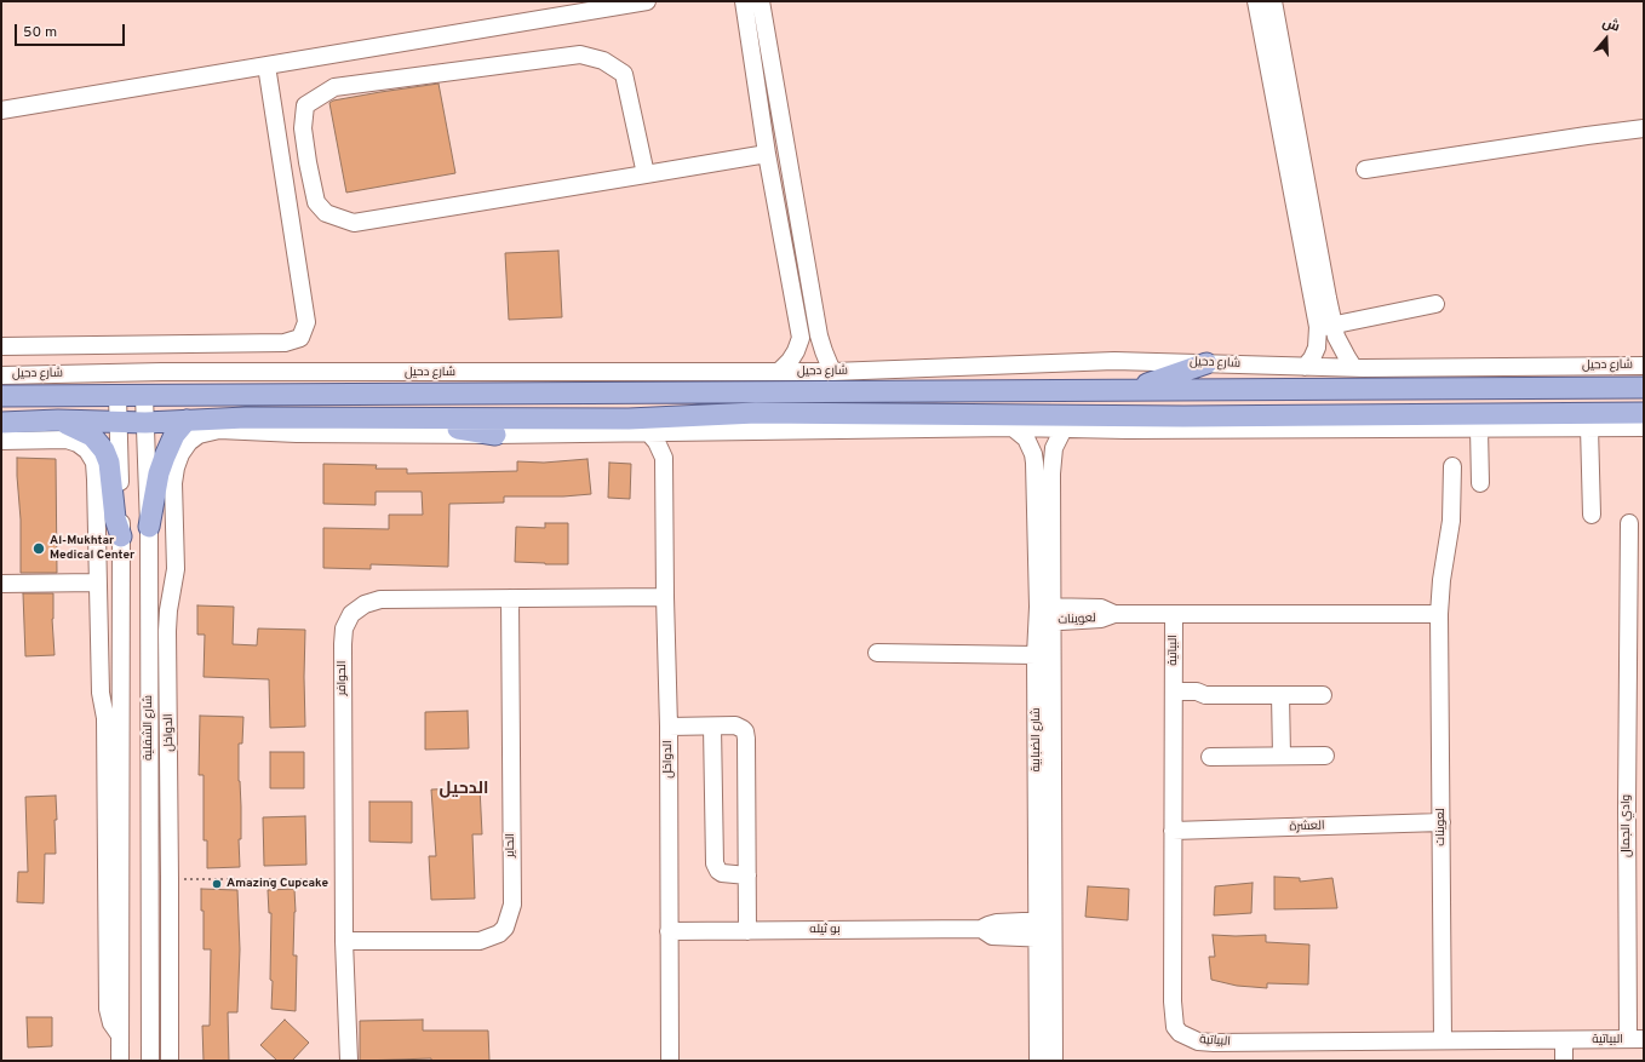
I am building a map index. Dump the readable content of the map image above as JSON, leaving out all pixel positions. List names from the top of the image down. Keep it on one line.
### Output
{"streets":{"main road":["شارع دحيل"],"street":["لعوينات","البياتية","الحوافر","شارع الشفلية","الدواخل","شارع الضبابية","وادي الجمال","العشرة","الحاير","بو ثيله"]},"crossings":[["شارع دحيل","شارع الشفلية"],["لعوينات","البياتية"],["لعوينات","شارع الضبابية"],["لعوينات","العشرة"],["البياتية","وادي الجمال"],["البياتية","العشرة"],["الحوافر","الدواخل"],["الحوافر","الحاير"],["الدواخل","بو ثيله"],["شارع الضبابية","بو ثيله"]],"districts":["الدحيل"],"places":["Al-Mukhtar Medical Center","Amazing Cupcake"],"scale_bar":"50 m","north":"top"}
